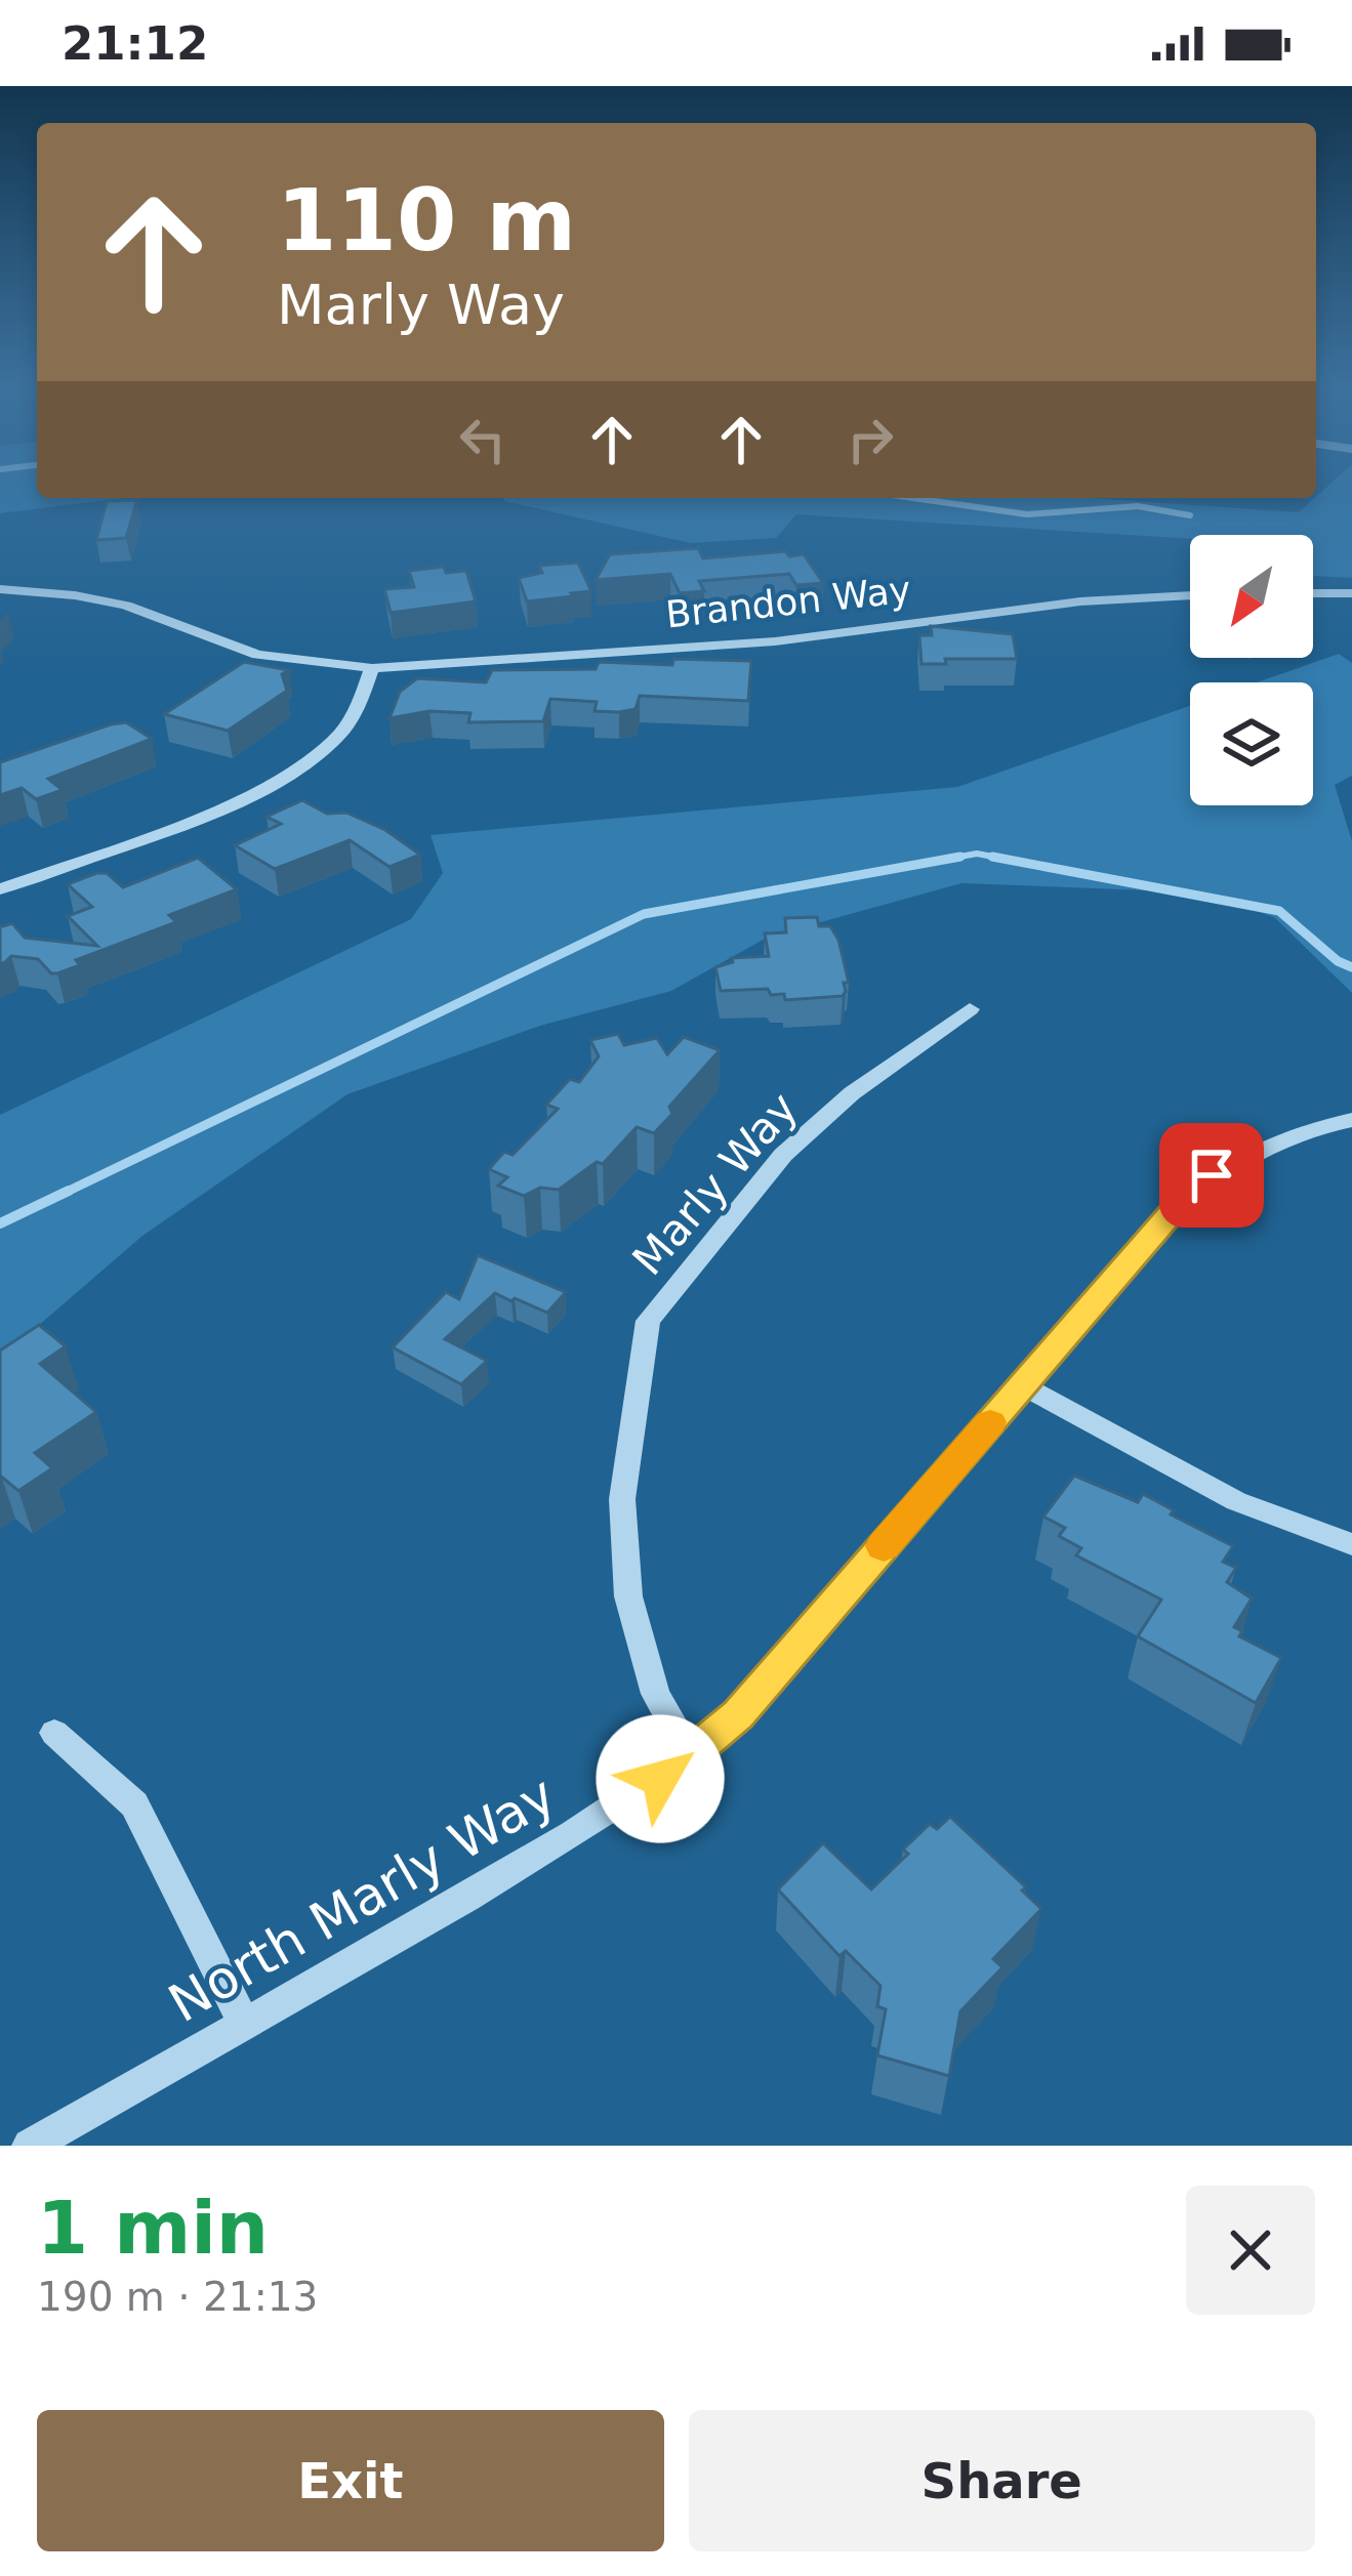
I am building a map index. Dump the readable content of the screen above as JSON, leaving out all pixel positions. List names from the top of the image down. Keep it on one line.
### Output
{"streets":{"street":["Brandon Way","Marly Way","North Marly Way"]},"crossings":[["Marly Way","North Marly Way"]],"north":"bottom left","page":{"status":"21:12","turn":["110 m","Marly Way"],"heading":["1 min","190 m · 21:13"],"buttons":["Exit","Share"]}}
